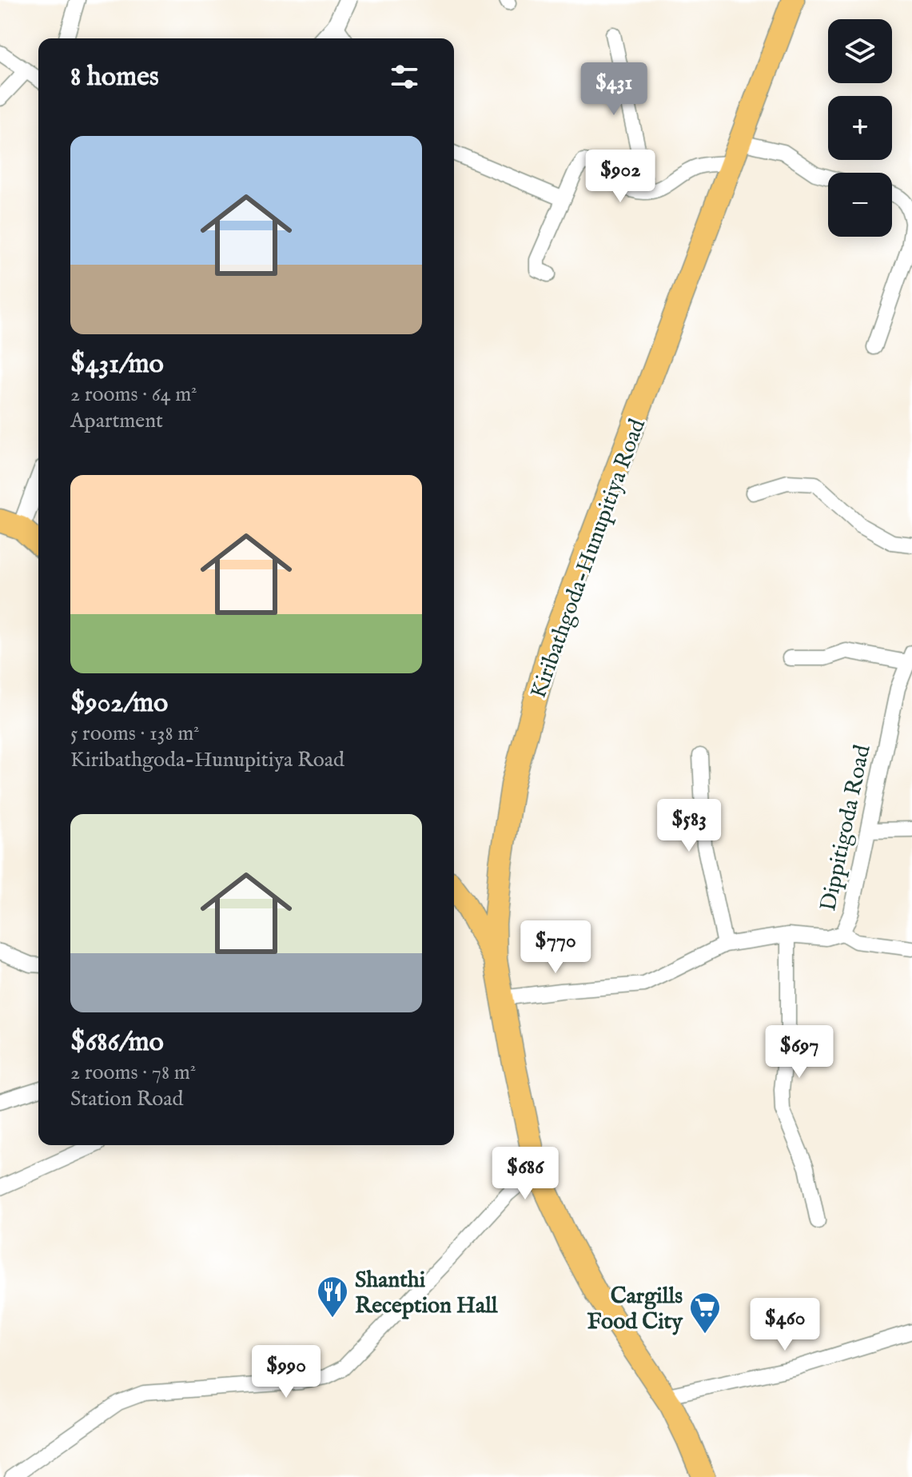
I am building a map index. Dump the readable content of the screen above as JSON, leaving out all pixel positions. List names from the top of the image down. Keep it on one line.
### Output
{"streets":{"main road":["Kiribathgoda-Hunupitiya Road"],"street":["Dippitigoda Road"]},"crossings":[["Kiribathgoda-Hunupitiya Road","Dippitigoda Road"]],"places":{"restaurant":["Shanthi Reception Hall"],"supermarket":["Cargills Food City"]},"page":{"map_buttons":["+","−"],"heading":"8 homes","price":["$431","$902","$583","$770","$697","$686","$460","$990"],"list":[{"name":"$431/mo","note":"2 rooms · 64 m² · Apartment"},{"name":"$902/mo","note":"5 rooms · 138 m² · Kiribathgoda-Hunupitiya Road"},{"name":"$686/mo","note":"2 rooms · 78 m² · Station Road"}]}}
